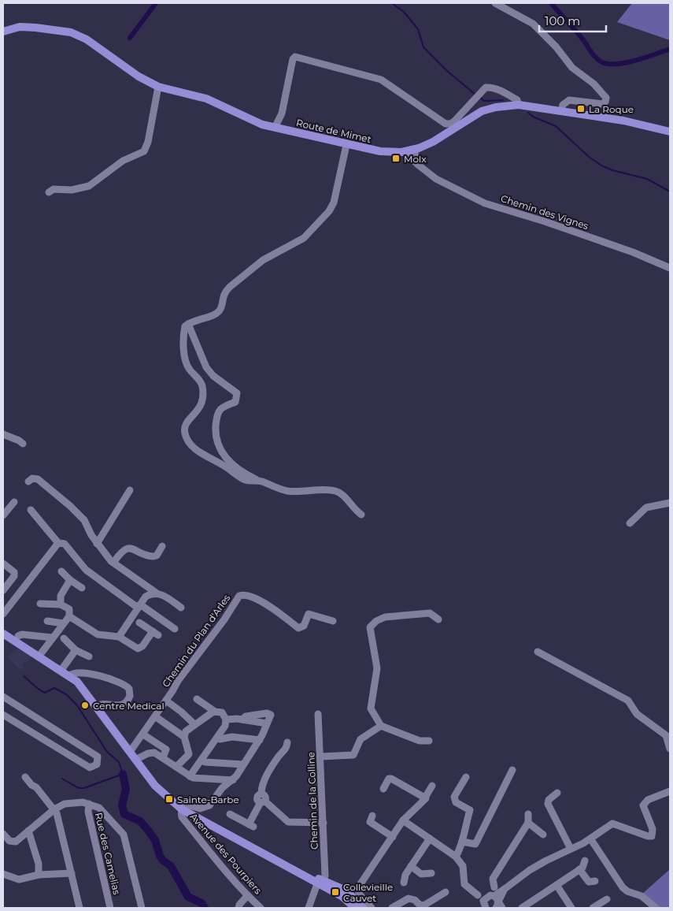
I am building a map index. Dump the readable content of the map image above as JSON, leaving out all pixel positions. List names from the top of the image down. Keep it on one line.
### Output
{"streets":{"main road":["Route de Mimet"],"street":["Chemin des Vignes","Chemin du Plan d'Arles","Chemin de la Colline","Rue des Camelias","Avenue des Pourpiers"]},"crossings":[["Route de Mimet","Chemin des Vignes"]],"places":{"transit":["La Roque","Molx","Sainte-Barbe","Collevieille Cauvet"],"other":["Centre Medical"]},"scale_bar":"100 m"}
